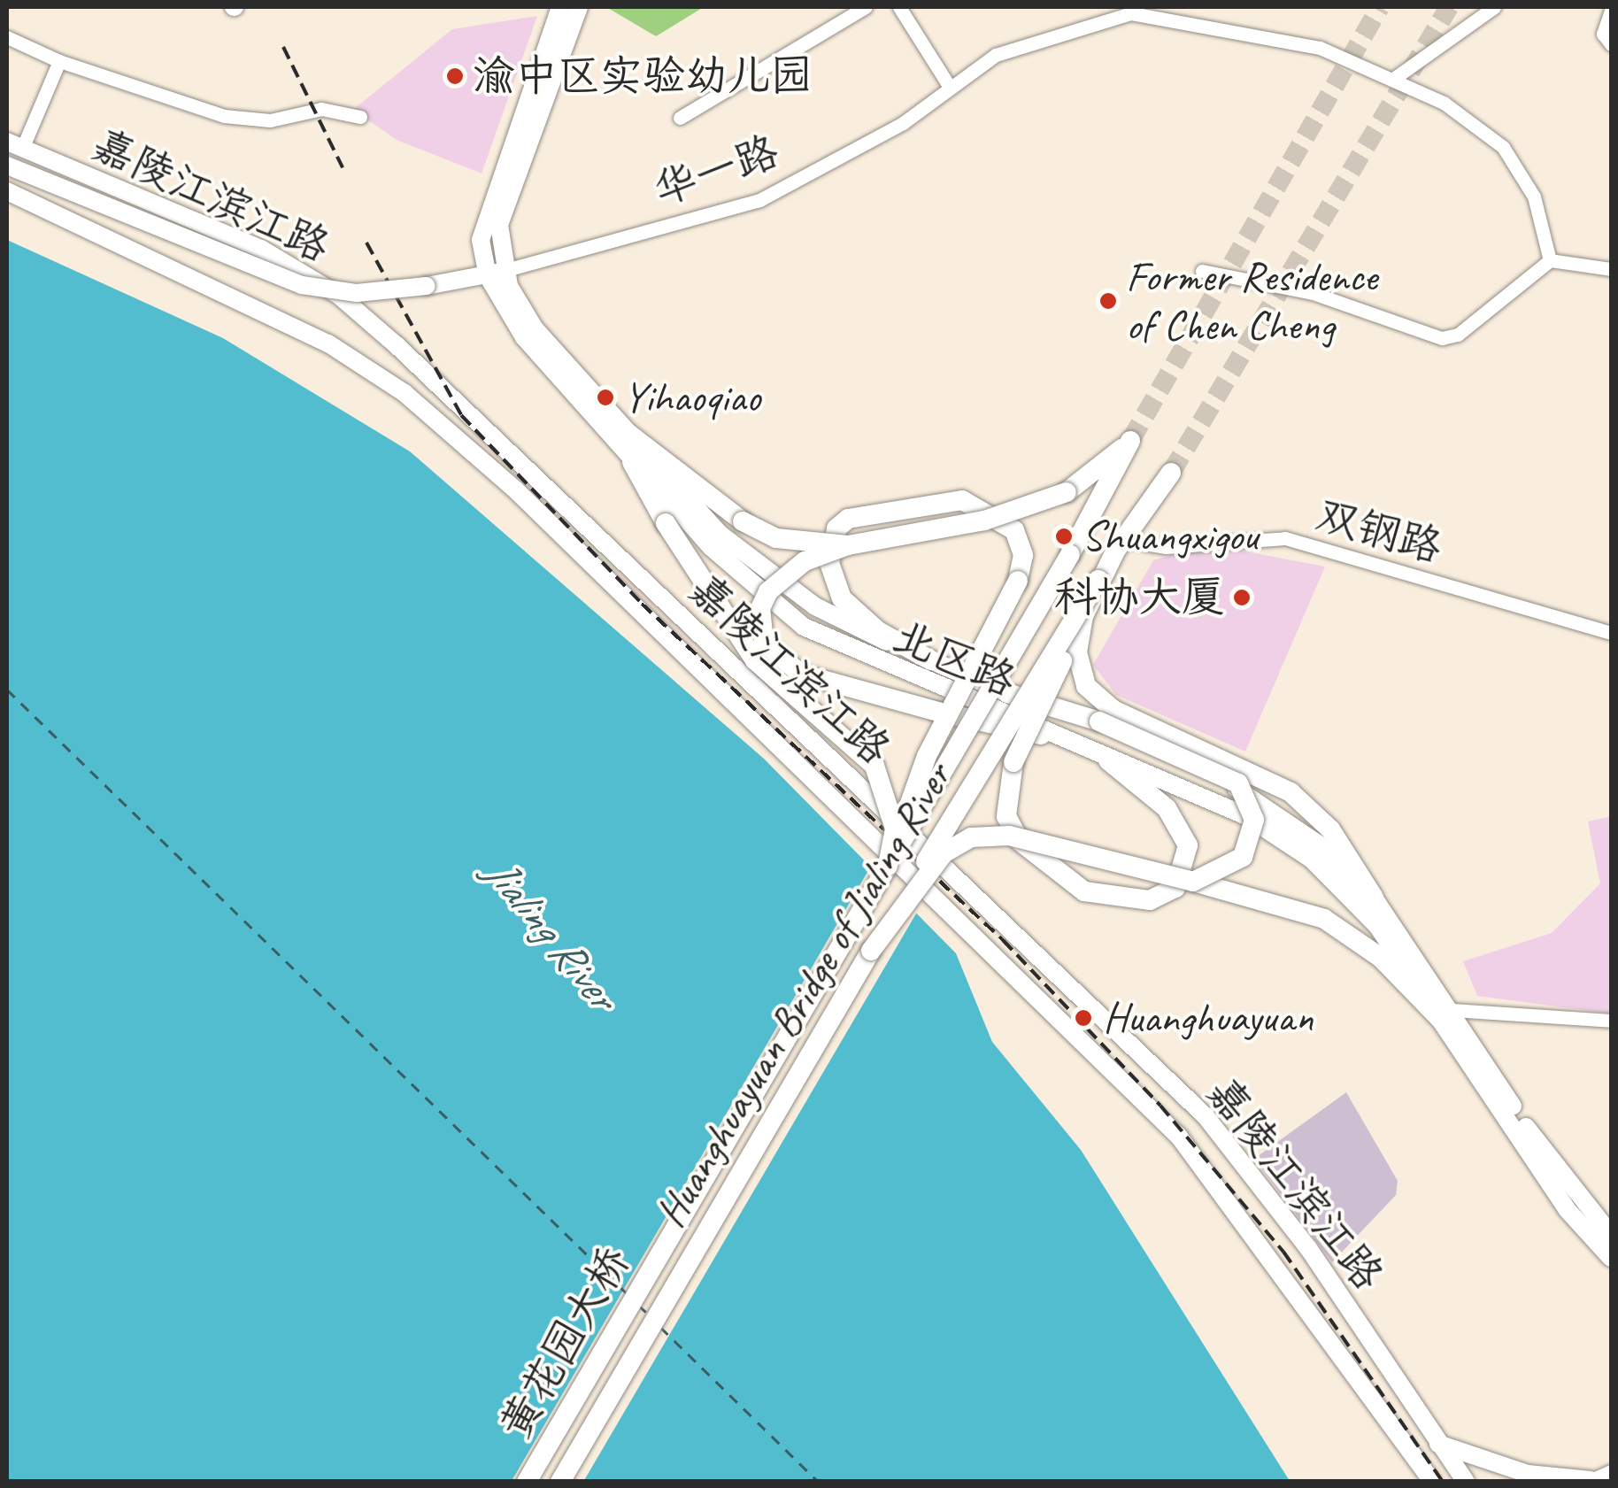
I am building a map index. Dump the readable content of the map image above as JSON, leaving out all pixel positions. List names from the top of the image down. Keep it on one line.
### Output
{"streets":{"highway":["Huanghuayuan Bridge of Jialing River","黄花园大桥"],"main road":["嘉陵江滨江路","北区路"],"street":["华一路","双钢路"]},"crossings":[["华一路","北区路"],["双钢路","Huanghuayuan Bridge of Jialing River"]],"water":["Jialing River"],"places":["渝中区实验幼儿园","Former Residence of Chen Cheng","Yihaoqiao","Shuangxigou","科协大厦","Huanghuayuan"]}
